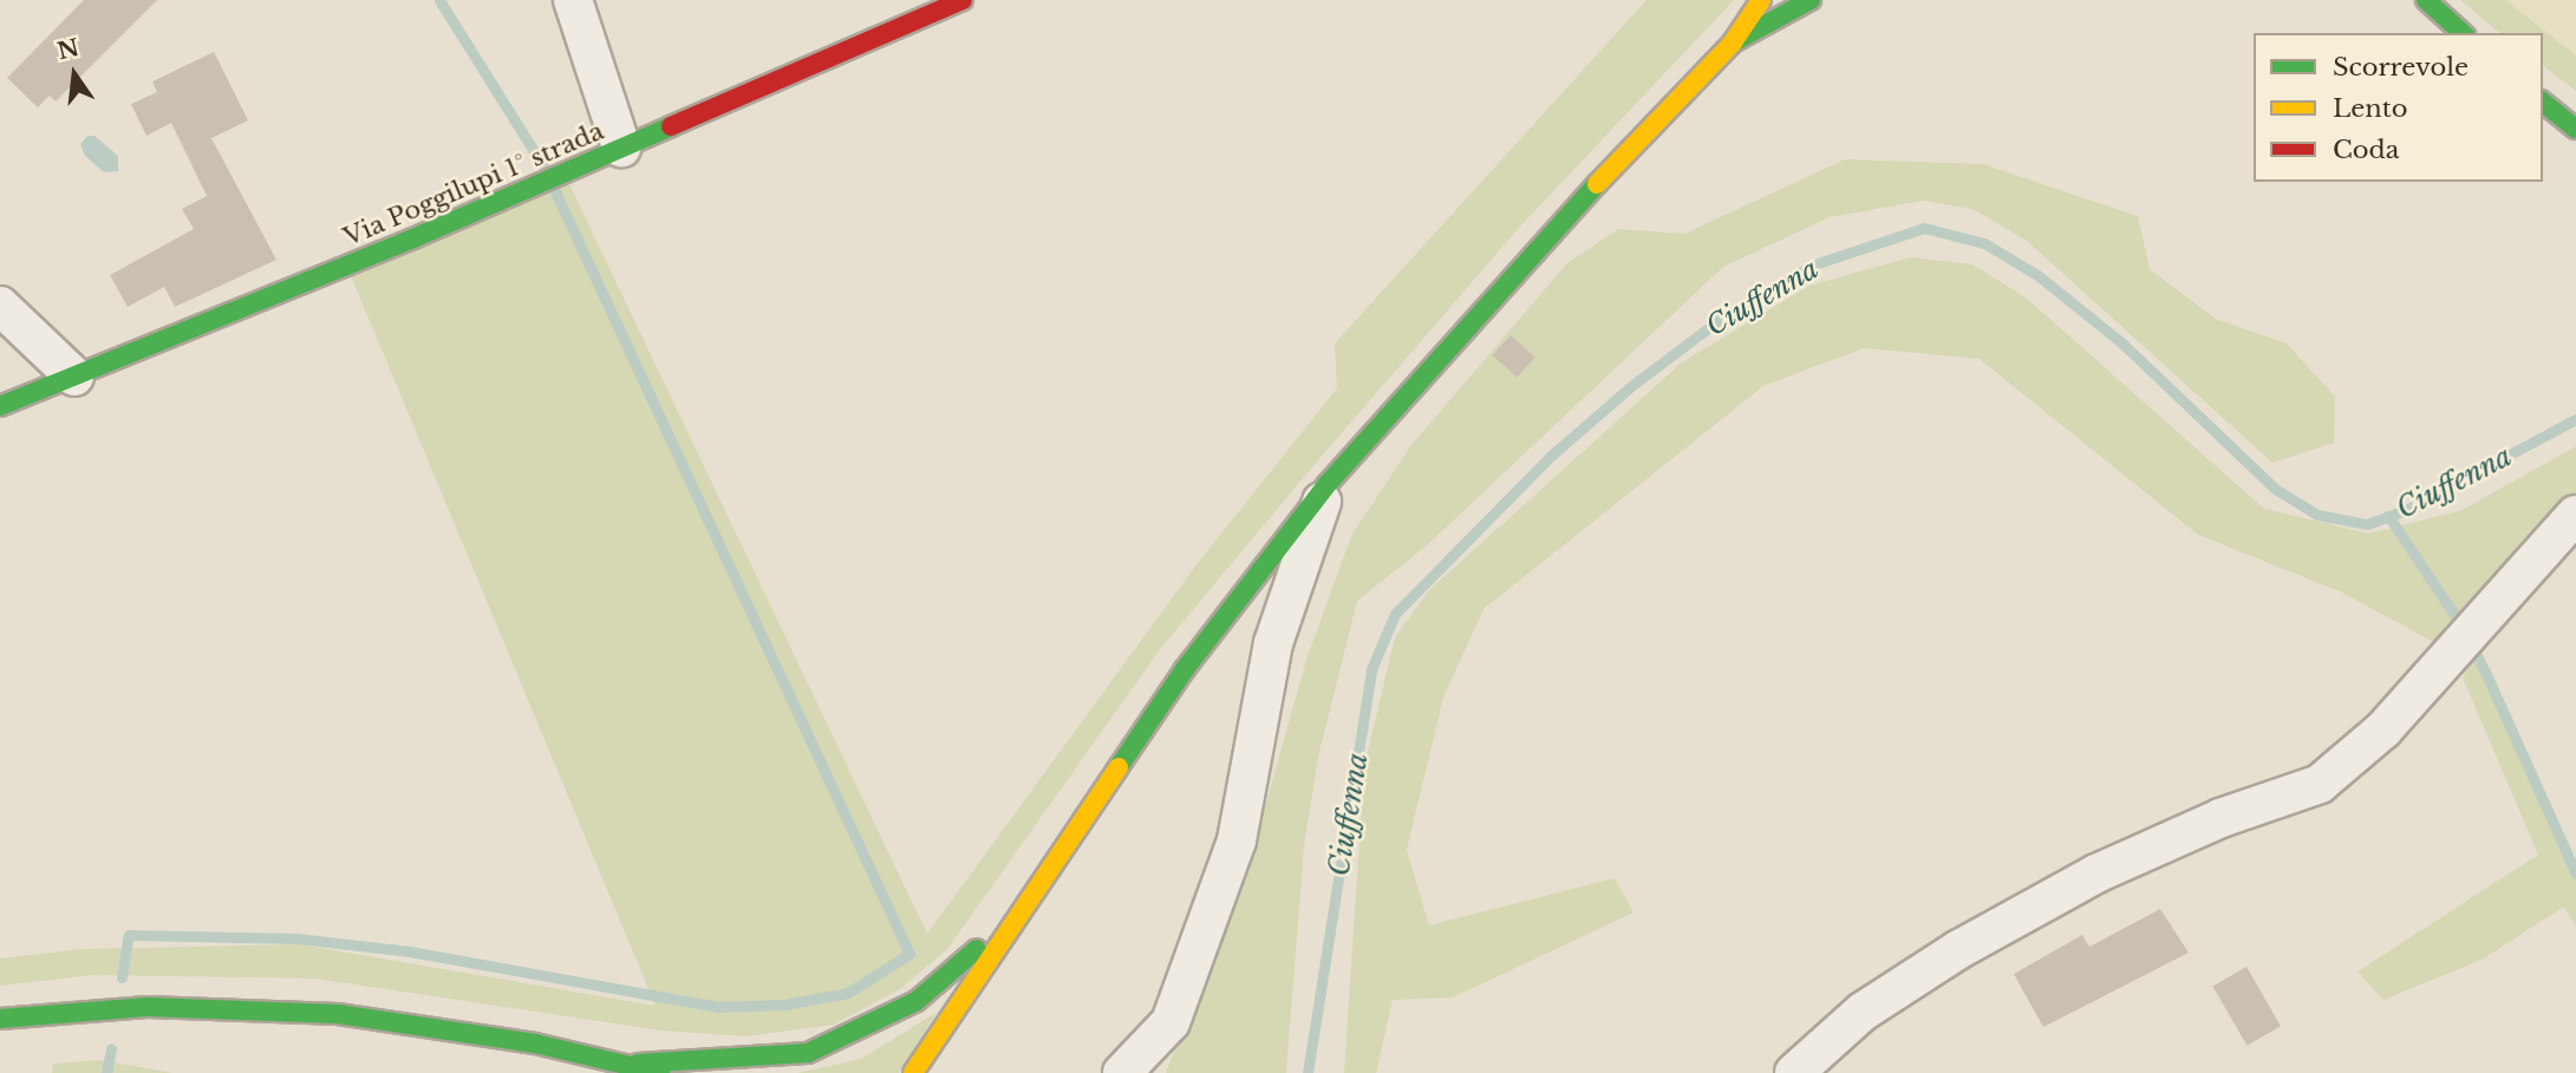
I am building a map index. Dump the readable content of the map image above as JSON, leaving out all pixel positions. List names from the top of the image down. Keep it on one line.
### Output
{"streets":{"main road":["Via Poggilupi 1° strada"]},"water":["Ciuffenna"],"legend":["Scorrevole","Lento","Coda"],"north":"top"}
